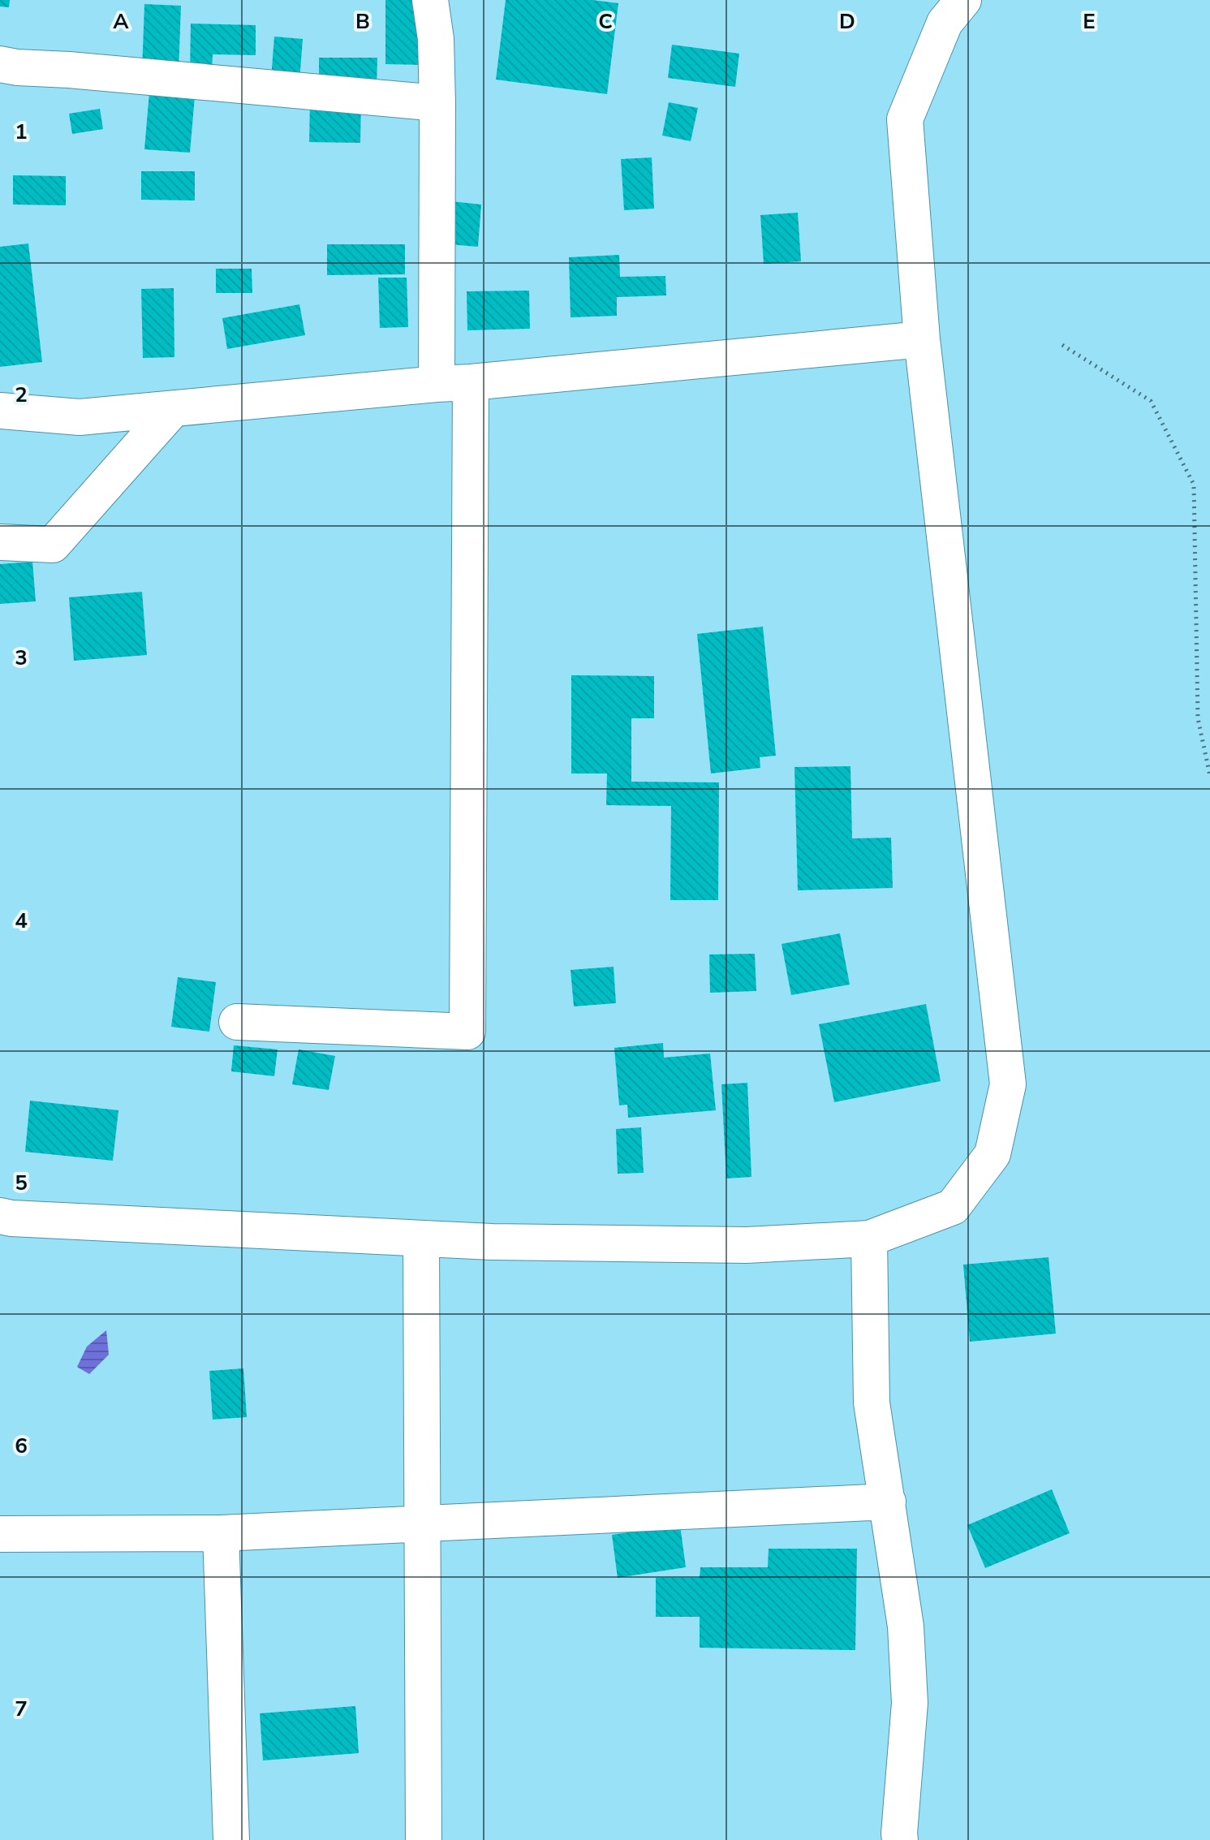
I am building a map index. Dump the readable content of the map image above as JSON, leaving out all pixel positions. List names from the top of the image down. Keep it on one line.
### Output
{"grid":{"columns":["A","B","C","D","E"],"rows":["1","2","3","4","5","6","7"]}}
